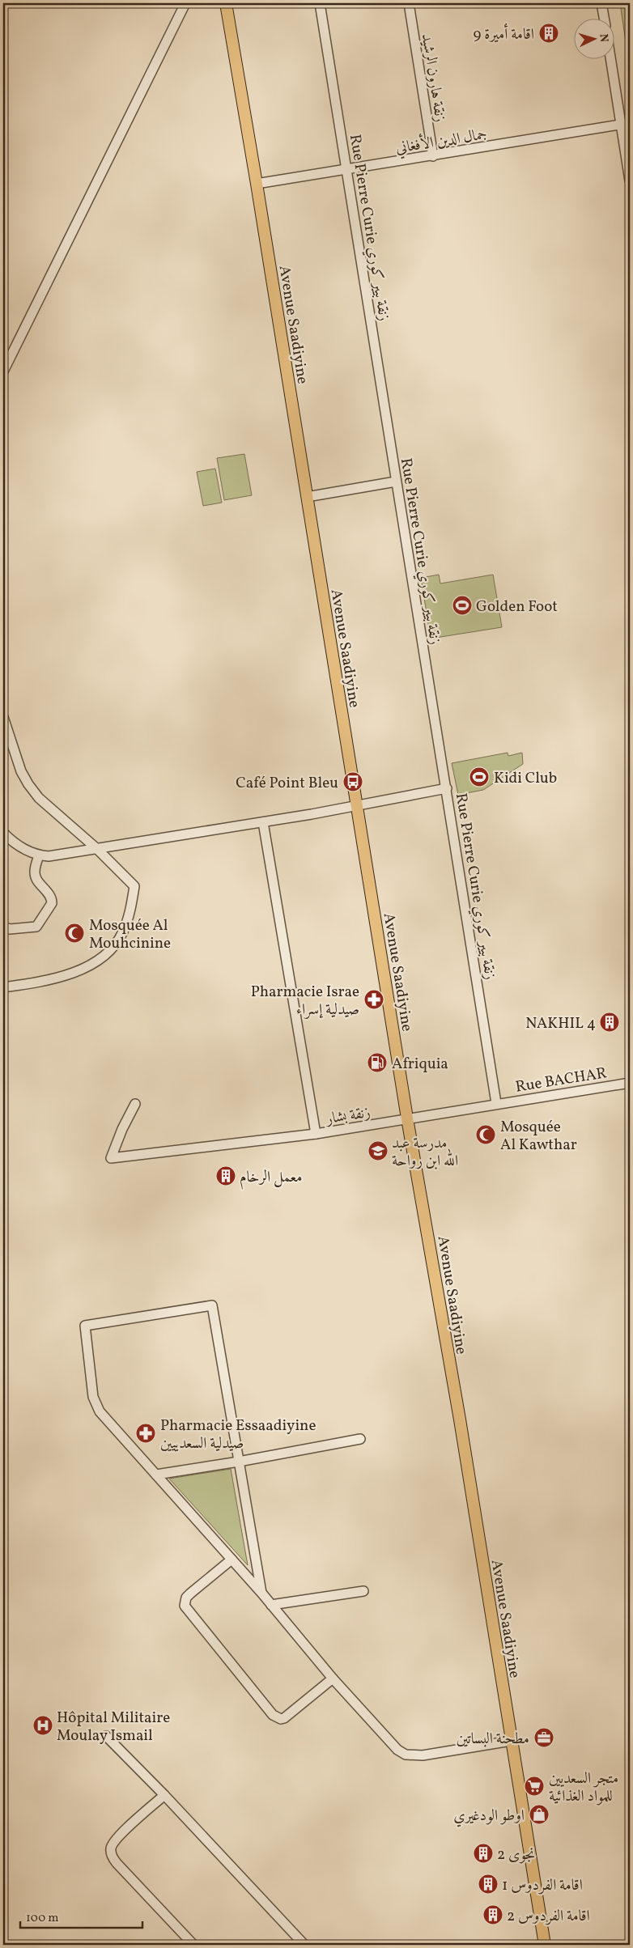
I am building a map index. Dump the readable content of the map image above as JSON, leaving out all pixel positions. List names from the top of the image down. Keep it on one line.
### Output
{"streets":{"main road":["Avenue Saadiyine"],"street":["زنقة هارون الرشيد","جمال الدين الأفغاني","Rue Pierre Curie زنقة بيير كوري","Rue BACHAR","زنقة بشار"]},"crossings":[["زنقة هارون الرشيد","جمال الدين الأفغاني"],["جمال الدين الأفغاني","Rue Pierre Curie زنقة بيير كوري"],["جمال الدين الأفغاني","Avenue Saadiyine"],["Rue Pierre Curie زنقة بيير كوري","Rue BACHAR"],["Rue Pierre Curie زنقة بيير كوري","زنقة بشار"],["Avenue Saadiyine","زنقة بشار"],["Rue BACHAR","زنقة بشار"]],"places":{"building":["اقامة أميرة 9","NAKHIL 4","معمل الرخام","نجوى 2","اقامة الفردوس 1","اقامة الفردوس 2"],"sports":["Golden Foot","Kidi Club"],"bus stop":["Café Point Bleu"],"mosque":["Mosquée Al Mouhcinine","Mosquée Al Kawthar"],"pharmacy":["Pharmacie Israe صيدلية إسراء","Pharmacie Essaadiyine صيدلية السعدييين"],"fuel station":["Afriquia"],"school or university":["مدرسة عبد الله ابن رواحة"],"hospital":["Hôpital Militaire Moulay Ismail"],"office":["مطحنة البساتين"],"supermarket":["متجر السعديين للمواد الغذائية"],"shop":["اوطو الودغيري"]},"scale_bar":"100 m","north":"right"}
